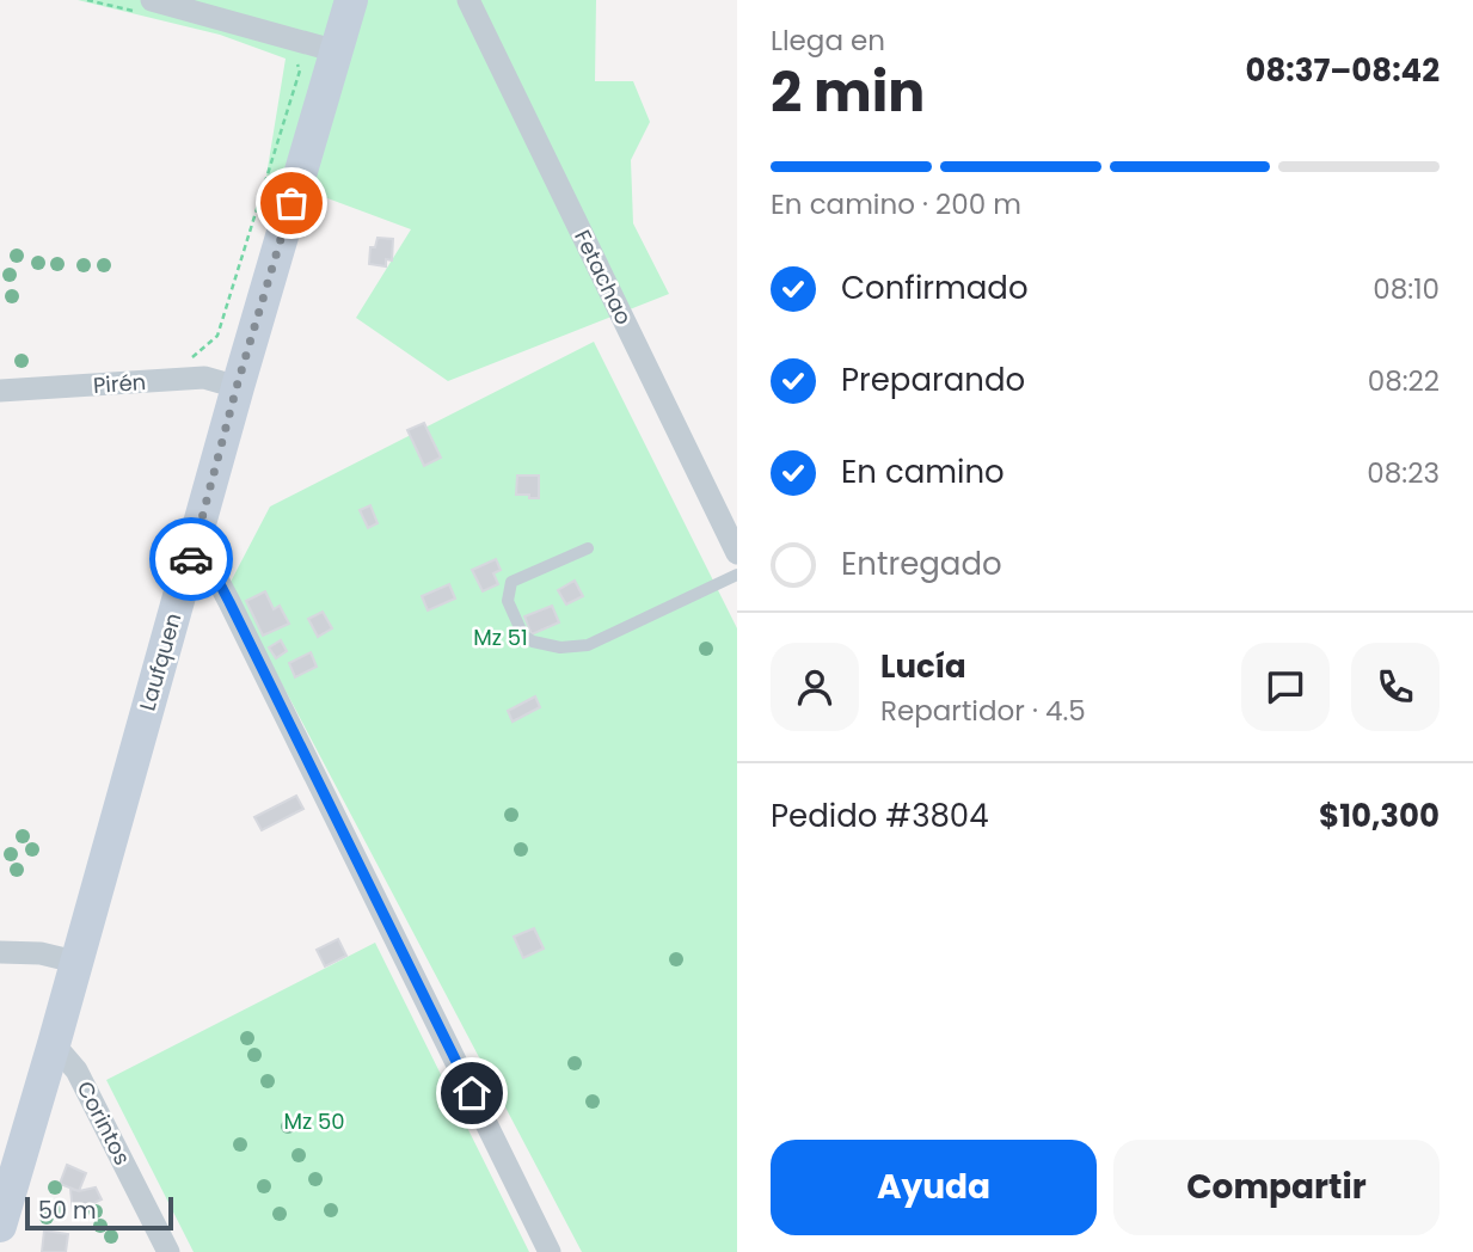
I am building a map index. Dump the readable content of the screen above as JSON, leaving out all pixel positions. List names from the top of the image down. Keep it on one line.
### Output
{"streets":{"street":["Fetachao","Pirén","Laufquen","Corintos"]},"crossings":[["Pirén","Laufquen"],["Laufquen","Corintos"]],"parks":["Mz 51","Mz 50"],"scale_bar":"50 m","page":{"heading":["2 min","Llega en","08:37–08:42"],"panel":["Lucía","Repartidor · 4.5","Pedido #3804","$10,300"],"bar":"En camino · 200 m","list":[["Confirmado","08:10"],["Preparando","08:22"],["En camino","08:23"],"Entregado"],"buttons":["Ayuda","Compartir"],"scale":"50 m"}}
